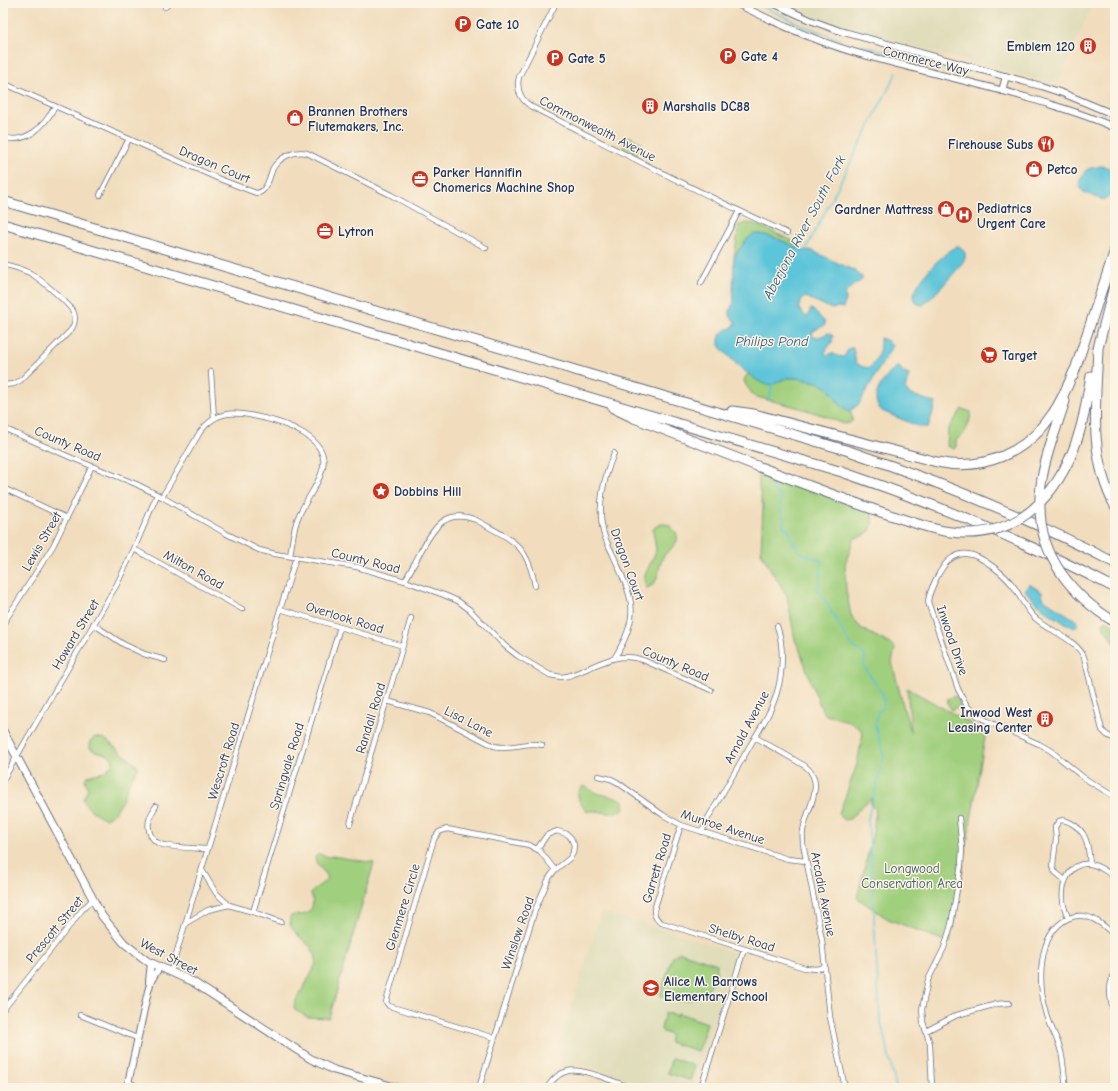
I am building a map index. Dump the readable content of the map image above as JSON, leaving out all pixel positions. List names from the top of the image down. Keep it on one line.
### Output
{"streets":{"main road":["West Street"],"street":["Commerce Way","Commonwealth Avenue","Dragon Court","County Road","Lewis Street","Milton Road","Overlook Road","Howard Street","Inwood Drive","Randall Road","Lisa Lane","Arnold Avenue","Wescroft Road","Springvale Road","Munroe Avenue","Garrett Road","Arcadia Avenue","Glenmere Circle","Prescott Street","Winslow Road","Shelby Road"]},"crossings":[["Dragon Court","County Road"],["County Road","Lewis Street"],["County Road","Howard Street"],["County Road","Wescroft Road"],["Milton Road","Howard Street"],["Overlook Road","Randall Road"],["Overlook Road","Wescroft Road"],["Overlook Road","Springvale Road"],["Howard Street","West Street"],["Randall Road","Lisa Lane"],["Arnold Avenue","Munroe Avenue"],["Arnold Avenue","Arcadia Avenue"],["Wescroft Road","West Street"],["Munroe Avenue","Garrett Road"],["Munroe Avenue","Arcadia Avenue"],["Garrett Road","Shelby Road"],["Arcadia Avenue","Shelby Road"],["Glenmere Circle","Winslow Road"],["Prescott Street","West Street"]],"water":["Aberjona River South Fork","Philips Pond"],"parks":["Longwood Conservation Area"],"places":{"parking":["Gate 10","Gate 4","Gate 5"],"building":["Emblem 120","Marshalls DC88","Inwood West Leasing Center"],"shop":["Brannen Brothers Flutemakers, Inc.","Petco","Gardner Mattress"],"restaurant":["Firehouse Subs"],"office":["Parker Hannifin Chomerics Machine Shop","Lytron"],"hospital":["Pediatrics Urgent Care"],"supermarket":["Target"],"place":["Dobbins Hill"],"school or university":["Alice M. Barrows Elementary School"]}}
